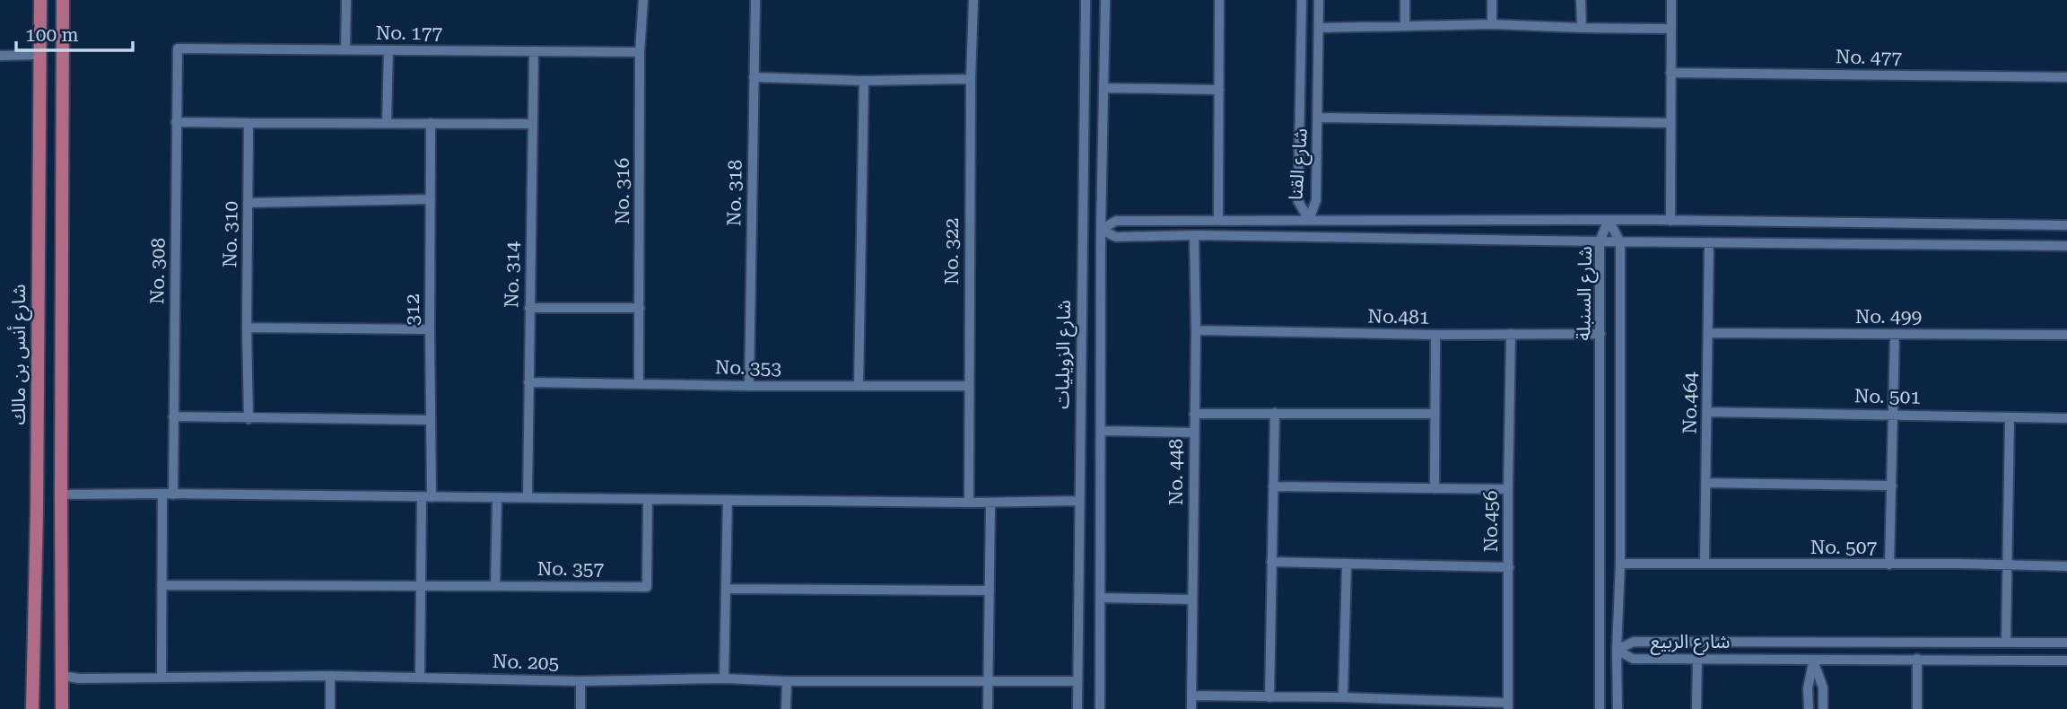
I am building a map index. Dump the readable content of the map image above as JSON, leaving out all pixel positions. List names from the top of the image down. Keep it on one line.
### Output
{"streets":{"main road":["شارع أنس بن مالك"],"street":["No. 177","No. 477","شارع القنا","No. 316","No. 318","No. 310","No. 322","No. 308","No. 314","شارع السنبلة","312","No.481","No. 499","شارع الزويليات","No. 353","No. 501","No.464","No. 448","No.456","No. 507","No. 357","شارع الربيع","No. 205"]},"crossings":[["No. 177","No. 316"],["No. 177","No. 308"],["No. 177","No. 314"],["No. 316","No. 353"],["No. 318","No. 353"],["No. 322","No. 353"],["No. 308","No. 205"],["No. 314","No. 353"],["شارع السنبلة","No.481"],["شارع السنبلة","No. 507"],["شارع السنبلة","شارع الربيع"],["312","No. 205"],["No.481","No. 448"],["No.481","No.456"],["No. 499","No.464"],["شارع الزويليات","No. 205"],["No. 501","No.464"],["No.464","No. 507"]],"scale_bar":"100 m"}
